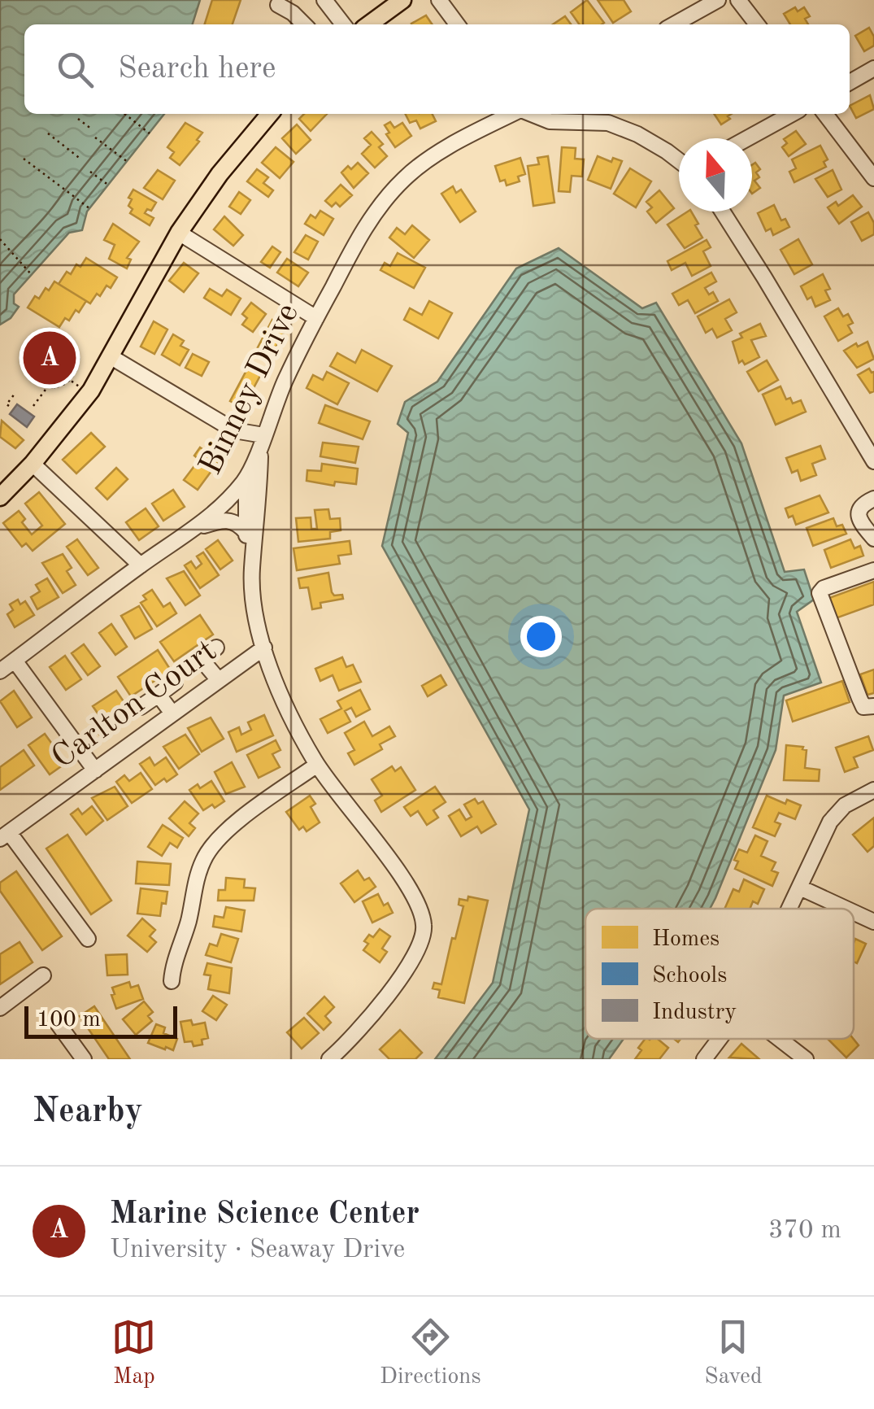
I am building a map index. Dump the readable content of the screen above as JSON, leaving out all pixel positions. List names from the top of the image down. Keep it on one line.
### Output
{"streets":{"street":["Binney Drive","Carlton Court"]},"legend":["Homes","Schools","Industry"],"scale_bar":"100 m","north":"top","page":{"search":"Search here","pins":"A","scale":"100 m","heading":"Nearby","list":[{"mark":"A","name":"Marine Science Center","note":"University · Seaway Drive","value":"370 m"}],"nav":["Map","Directions","Saved"]}}
